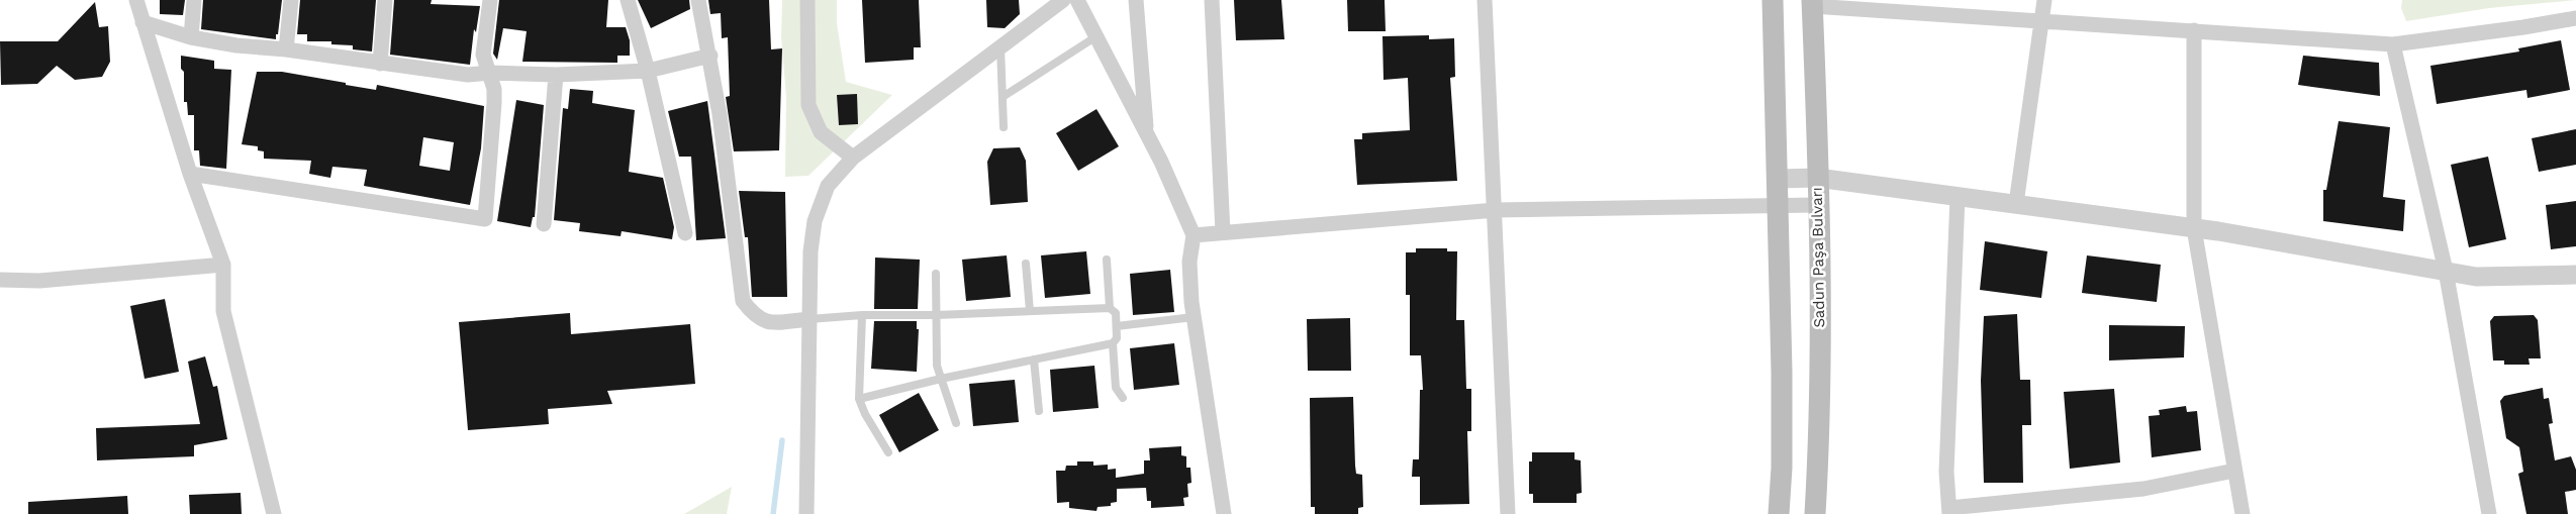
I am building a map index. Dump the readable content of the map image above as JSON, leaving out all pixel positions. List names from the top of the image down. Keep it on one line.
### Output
{"streets":{"main road":["Sadun Paşa Bulvarı"]}}
